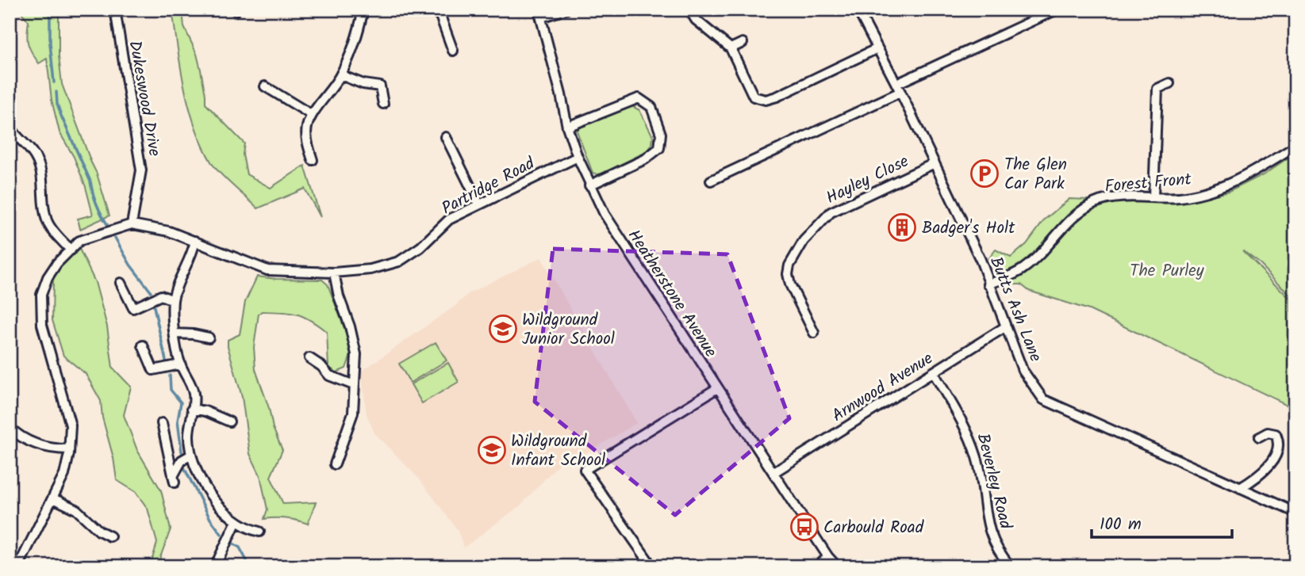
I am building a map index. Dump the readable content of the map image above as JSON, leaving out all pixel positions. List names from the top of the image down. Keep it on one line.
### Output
{"streets":{"street":["Dukeswood Drive","Hayley Close","Forest Front","Partridge Road","Heatherstone Avenue","Butts Ash Lane","Arnwood Avenue","Beverley Road"]},"crossings":[["Dukeswood Drive","Partridge Road"],["Hayley Close","Butts Ash Lane"],["Forest Front","Butts Ash Lane"],["Partridge Road","Heatherstone Avenue"],["Heatherstone Avenue","Arnwood Avenue"],["Butts Ash Lane","Arnwood Avenue"],["Arnwood Avenue","Beverley Road"]],"parks":["The Purley"],"places":{"parking":["The Glen Car Park"],"building":["Badger's Holt"],"school or university":["Wildground Junior School","Wildground Infant School"],"bus stop":["Carbould Road"]},"scale_bar":"100 m"}
